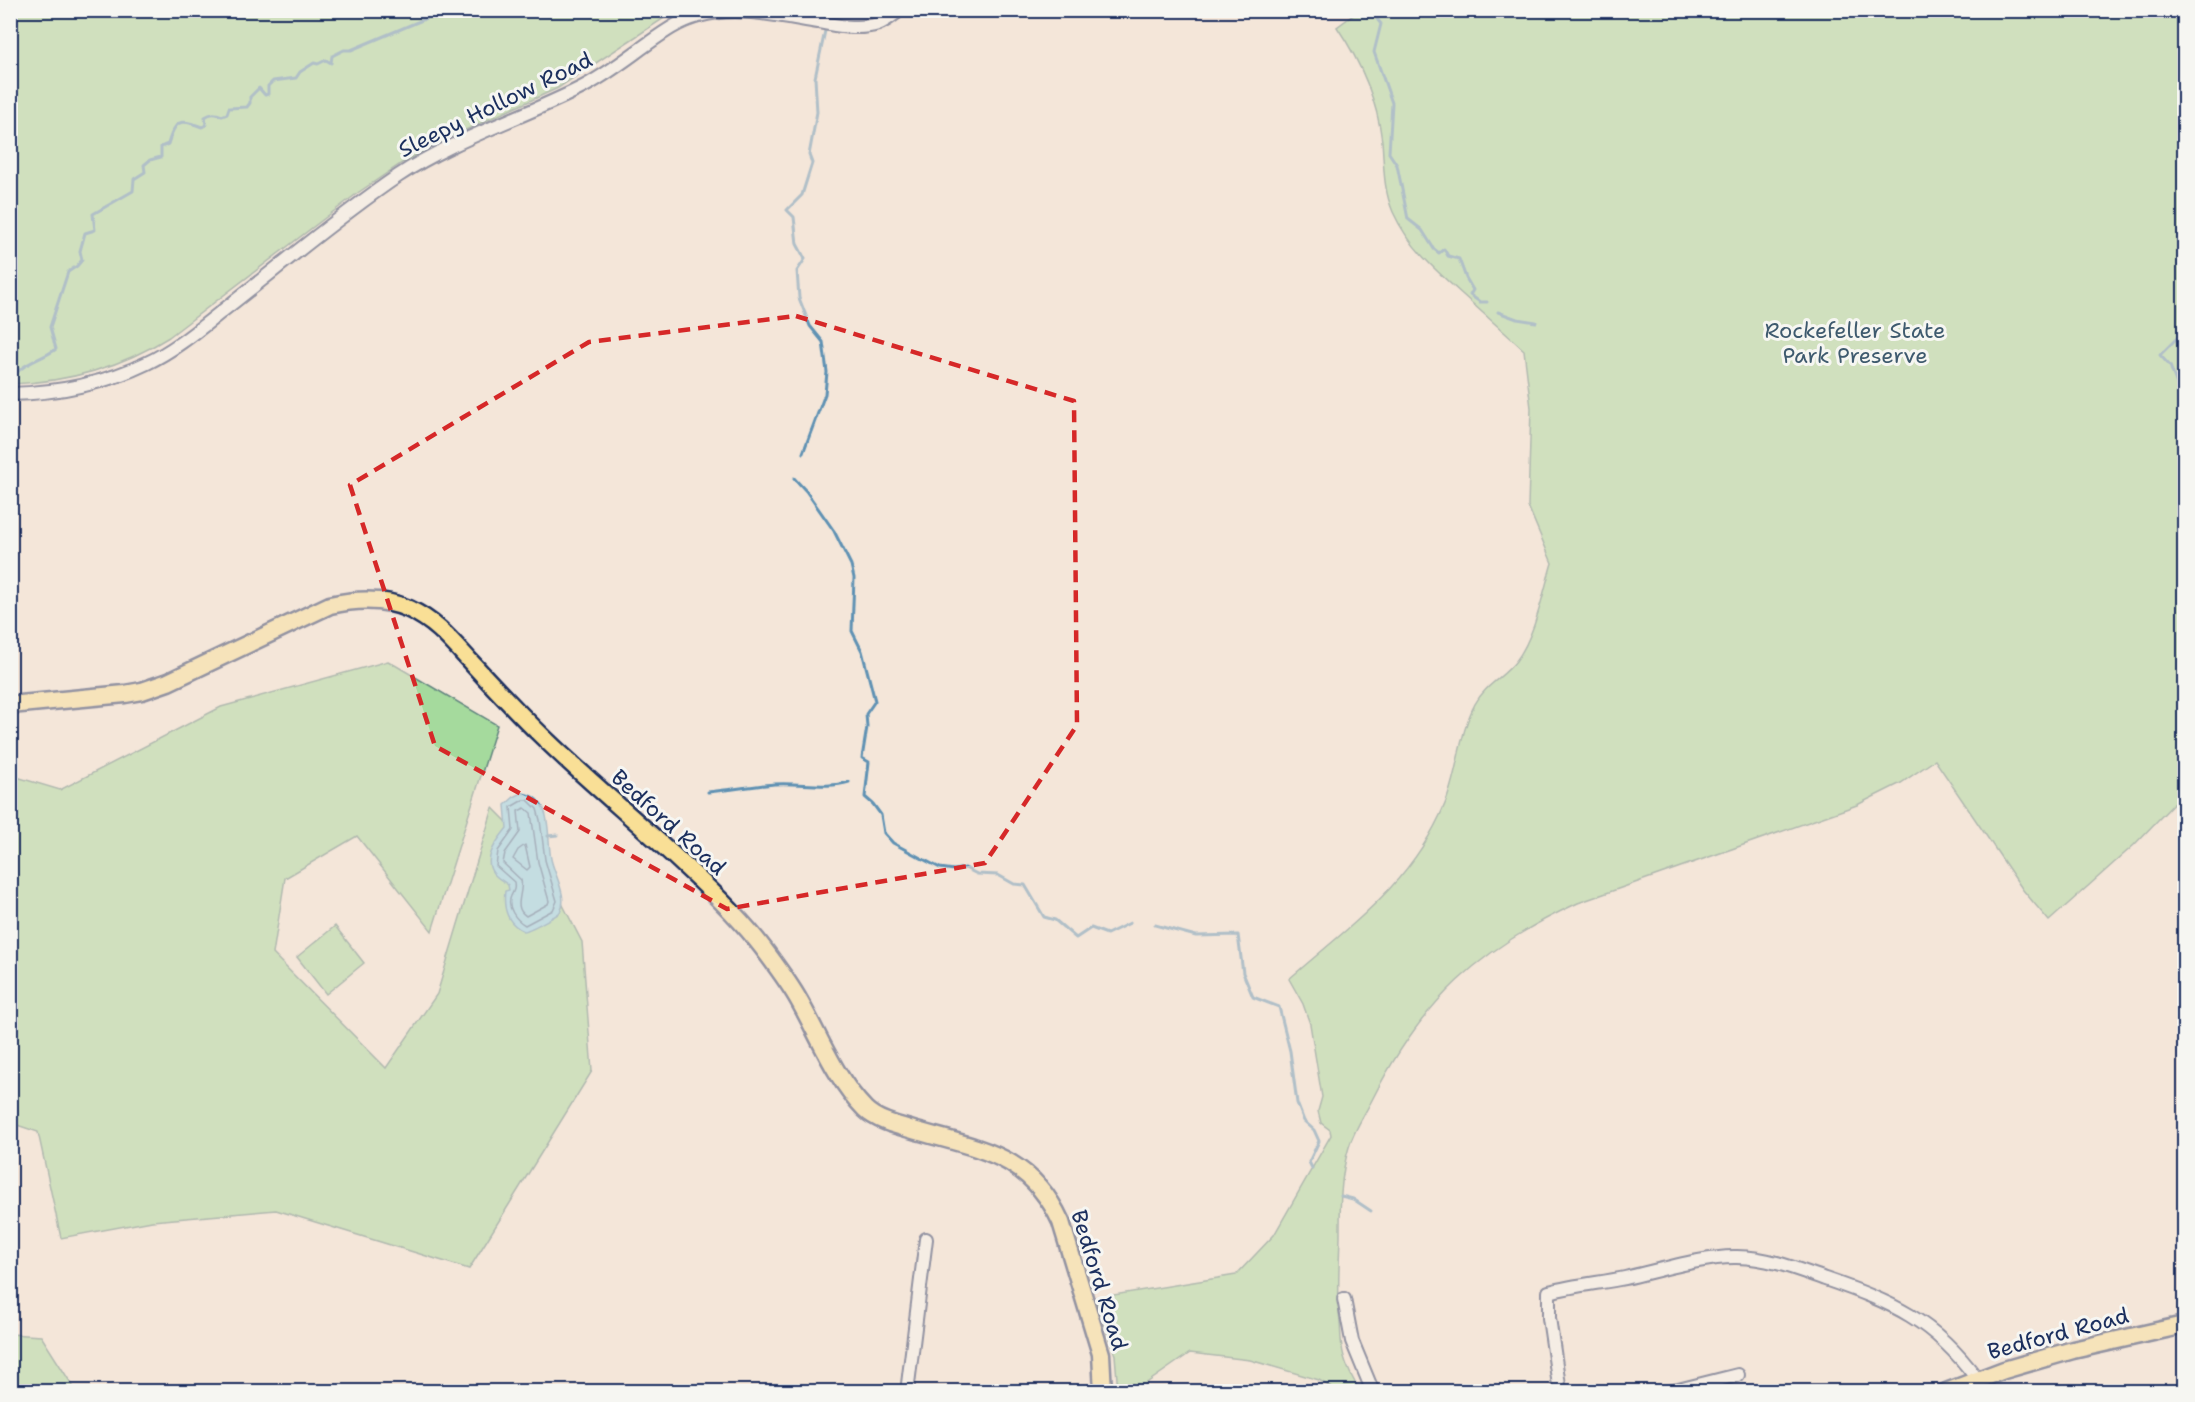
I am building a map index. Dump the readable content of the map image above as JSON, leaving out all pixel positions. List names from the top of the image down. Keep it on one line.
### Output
{"streets":{"main road":["Bedford Road"],"street":["Sleepy Hollow Road"]},"parks":["Rockefeller State Park Preserve"]}
